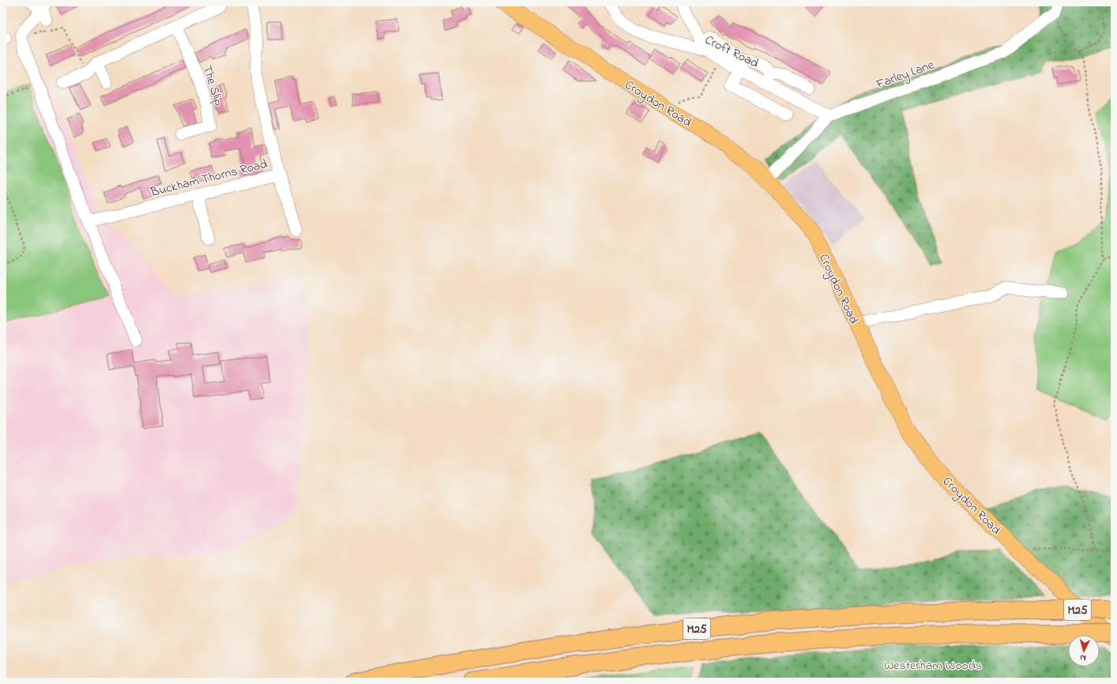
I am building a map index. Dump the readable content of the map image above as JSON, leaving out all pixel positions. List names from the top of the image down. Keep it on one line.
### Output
{"streets":{"highway":["M25"],"main road":["Croydon Road"],"street":["Croft Road","Farley Lane","The Slip","Buckham Thorns Road"]},"crossings":[["Croft Road","Farley Lane"],["Farley Lane","Croydon Road"]],"parks":["Westerham Woods"],"north":"bottom"}
